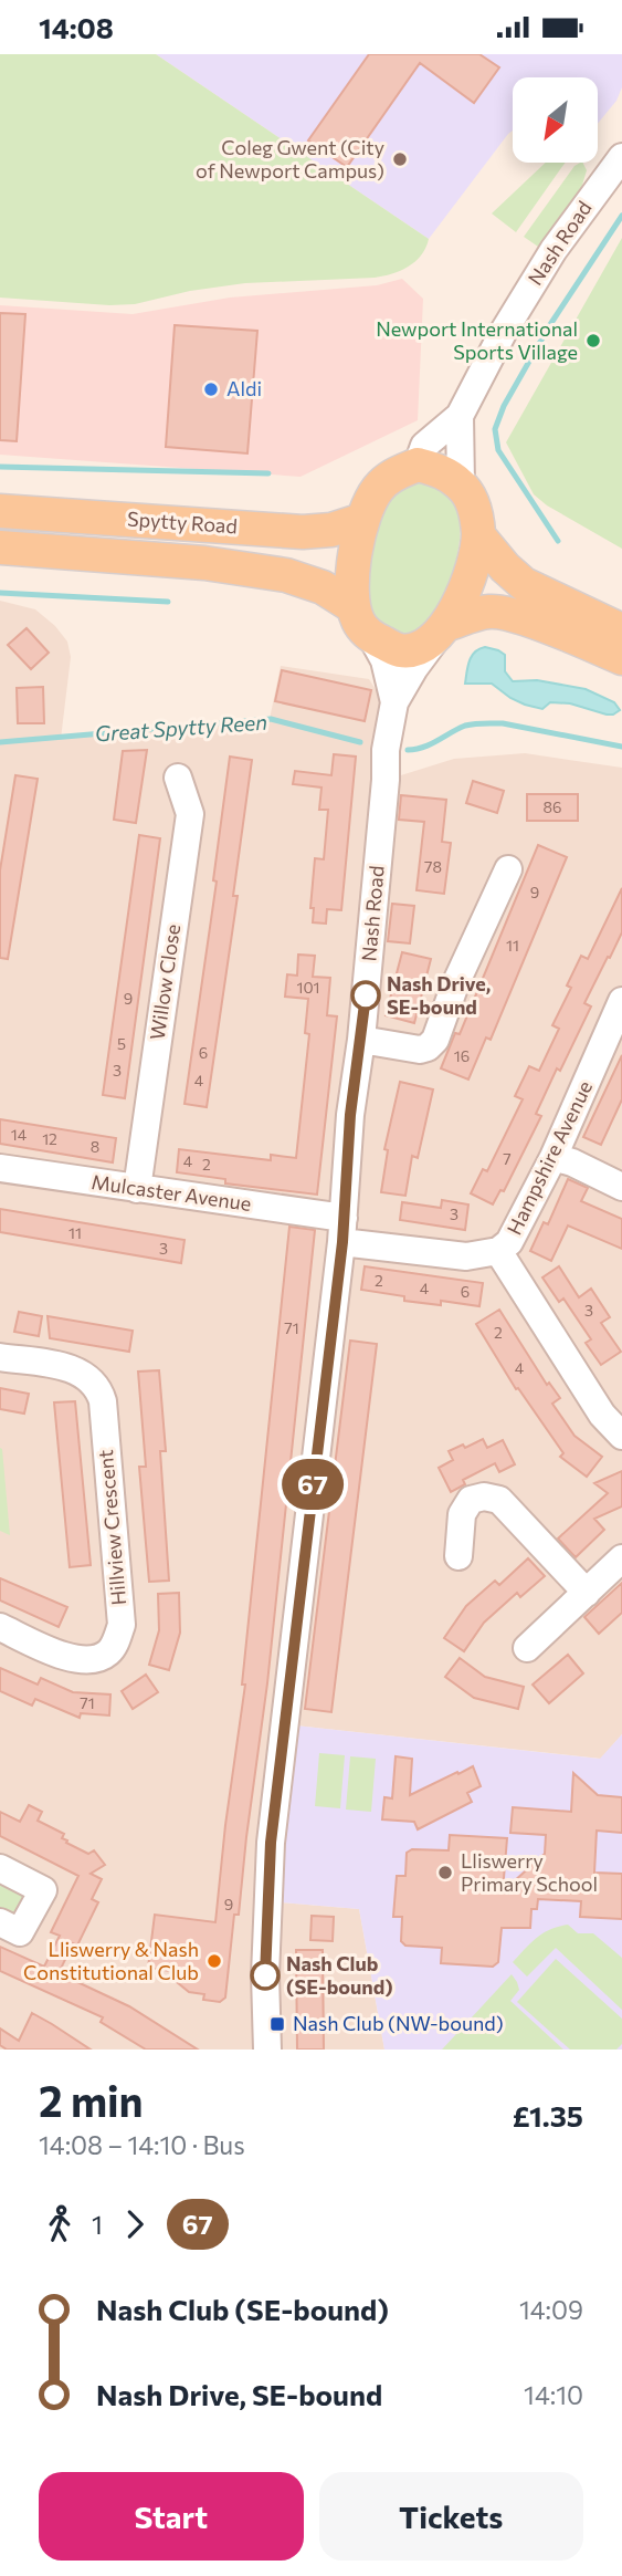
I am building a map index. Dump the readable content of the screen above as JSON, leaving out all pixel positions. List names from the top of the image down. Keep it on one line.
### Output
{"streets":{"main road":["Spytty Road"],"street":["Nash Road","Willow Close","Hampshire Avenue","Mulcaster Avenue","Hillview Crescent"]},"crossings":[["Nash Road","Spytty Road"],["Nash Road","Hampshire Avenue"],["Nash Road","Mulcaster Avenue"],["Willow Close","Mulcaster Avenue"],["Hampshire Avenue","Mulcaster Avenue"]],"water":["Great Spytty Reen"],"places":{"other":["Coleg Gwent (City of Newport Campus)","Newport International Sports Village","Aldi","Nash Drive, SE-bound","Lliswerry Primary School","Lliswerry & Nash Constitutional Club","Nash Club (SE-bound)"],"transit":["Nash Club (NW-bound)"]},"lines":["bus line 67"],"house_numbers":["86","78","9","11","101","9","5","6","16","3","4","14","12","8","7","4","2","3","11","3","2","4","6","3","71","2","4","71","9"],"north":"bottom left","page":{"status":"14:08","on_map":"67","heading":["2 min","14:08 – 14:10 · Bus","£1.35"],"legs":["1","67"],"list":[{"name":"Nash Club (SE-bound)","value":"14:09"},{"name":"Nash Drive, SE-bound","value":"14:10"}],"buttons":["Start","Tickets"]}}
